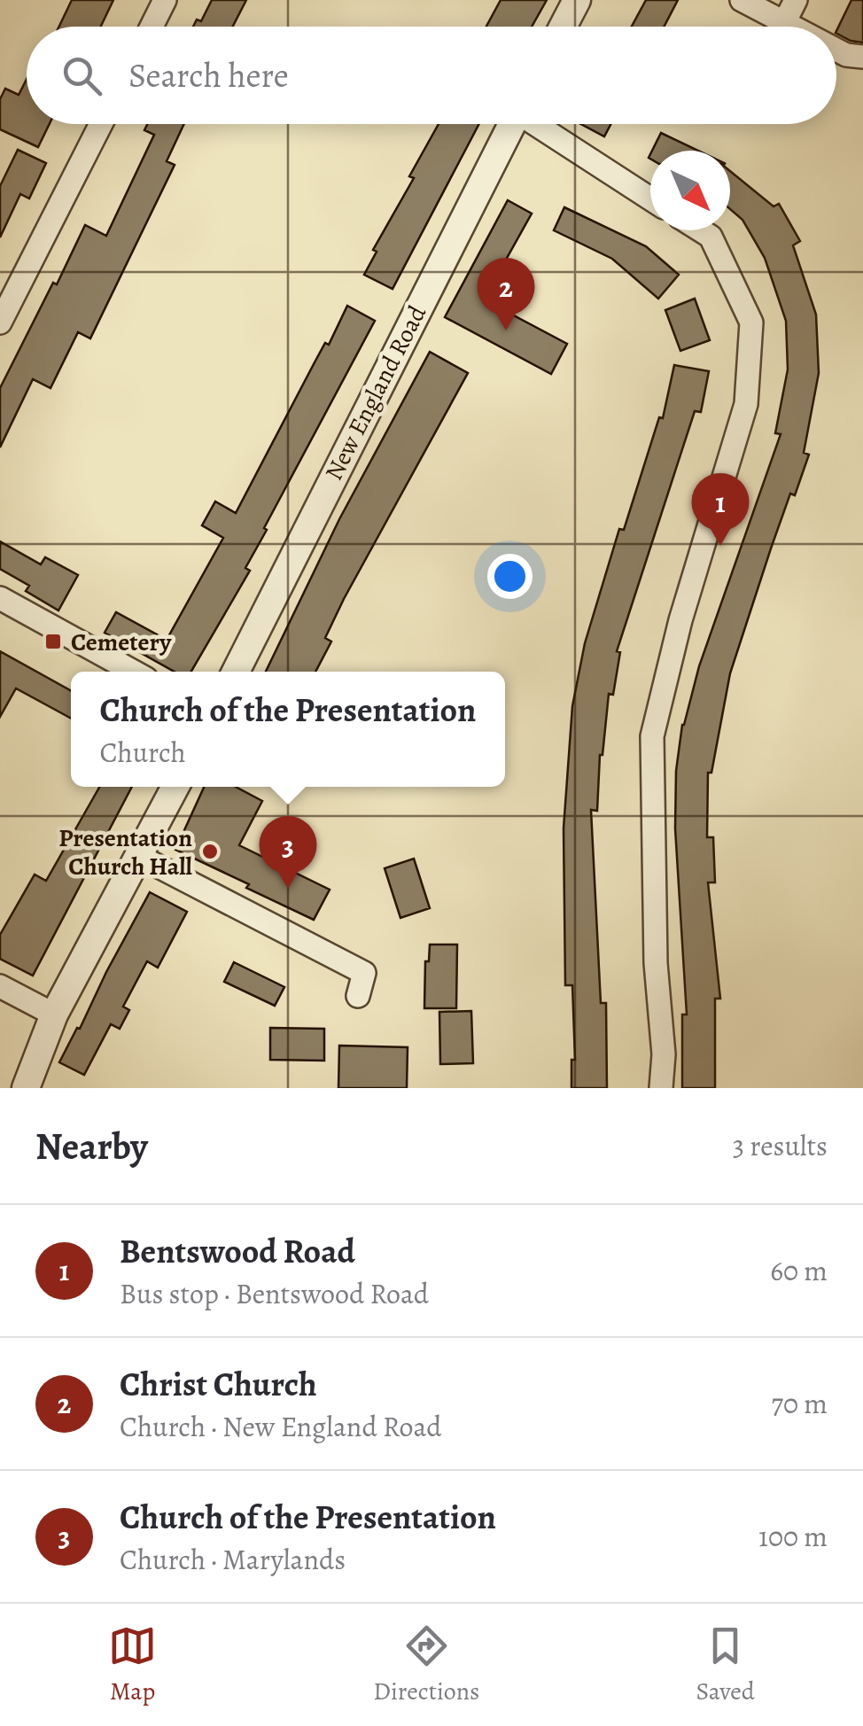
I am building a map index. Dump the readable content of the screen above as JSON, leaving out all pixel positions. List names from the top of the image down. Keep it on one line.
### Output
{"streets":{"street":["New England Road"]},"places":{"transit":["Cemetery"],"other":["Presentation Church Hall"]},"north":"bottom right","page":{"search":"Search here","pins":["2","1","3"],"popup":["Church of the Presentation","Church"],"heading":["Nearby","3 results"],"list":[{"mark":"1","name":"Bentswood Road","note":"Bus stop · Bentswood Road","value":"60 m"},{"mark":"2","name":"Christ Church","note":"Church · New England Road","value":"70 m"},{"mark":"3","name":"Church of the Presentation","note":"Church · Marylands","value":"100 m"}],"nav":["Map","Directions","Saved"]}}
